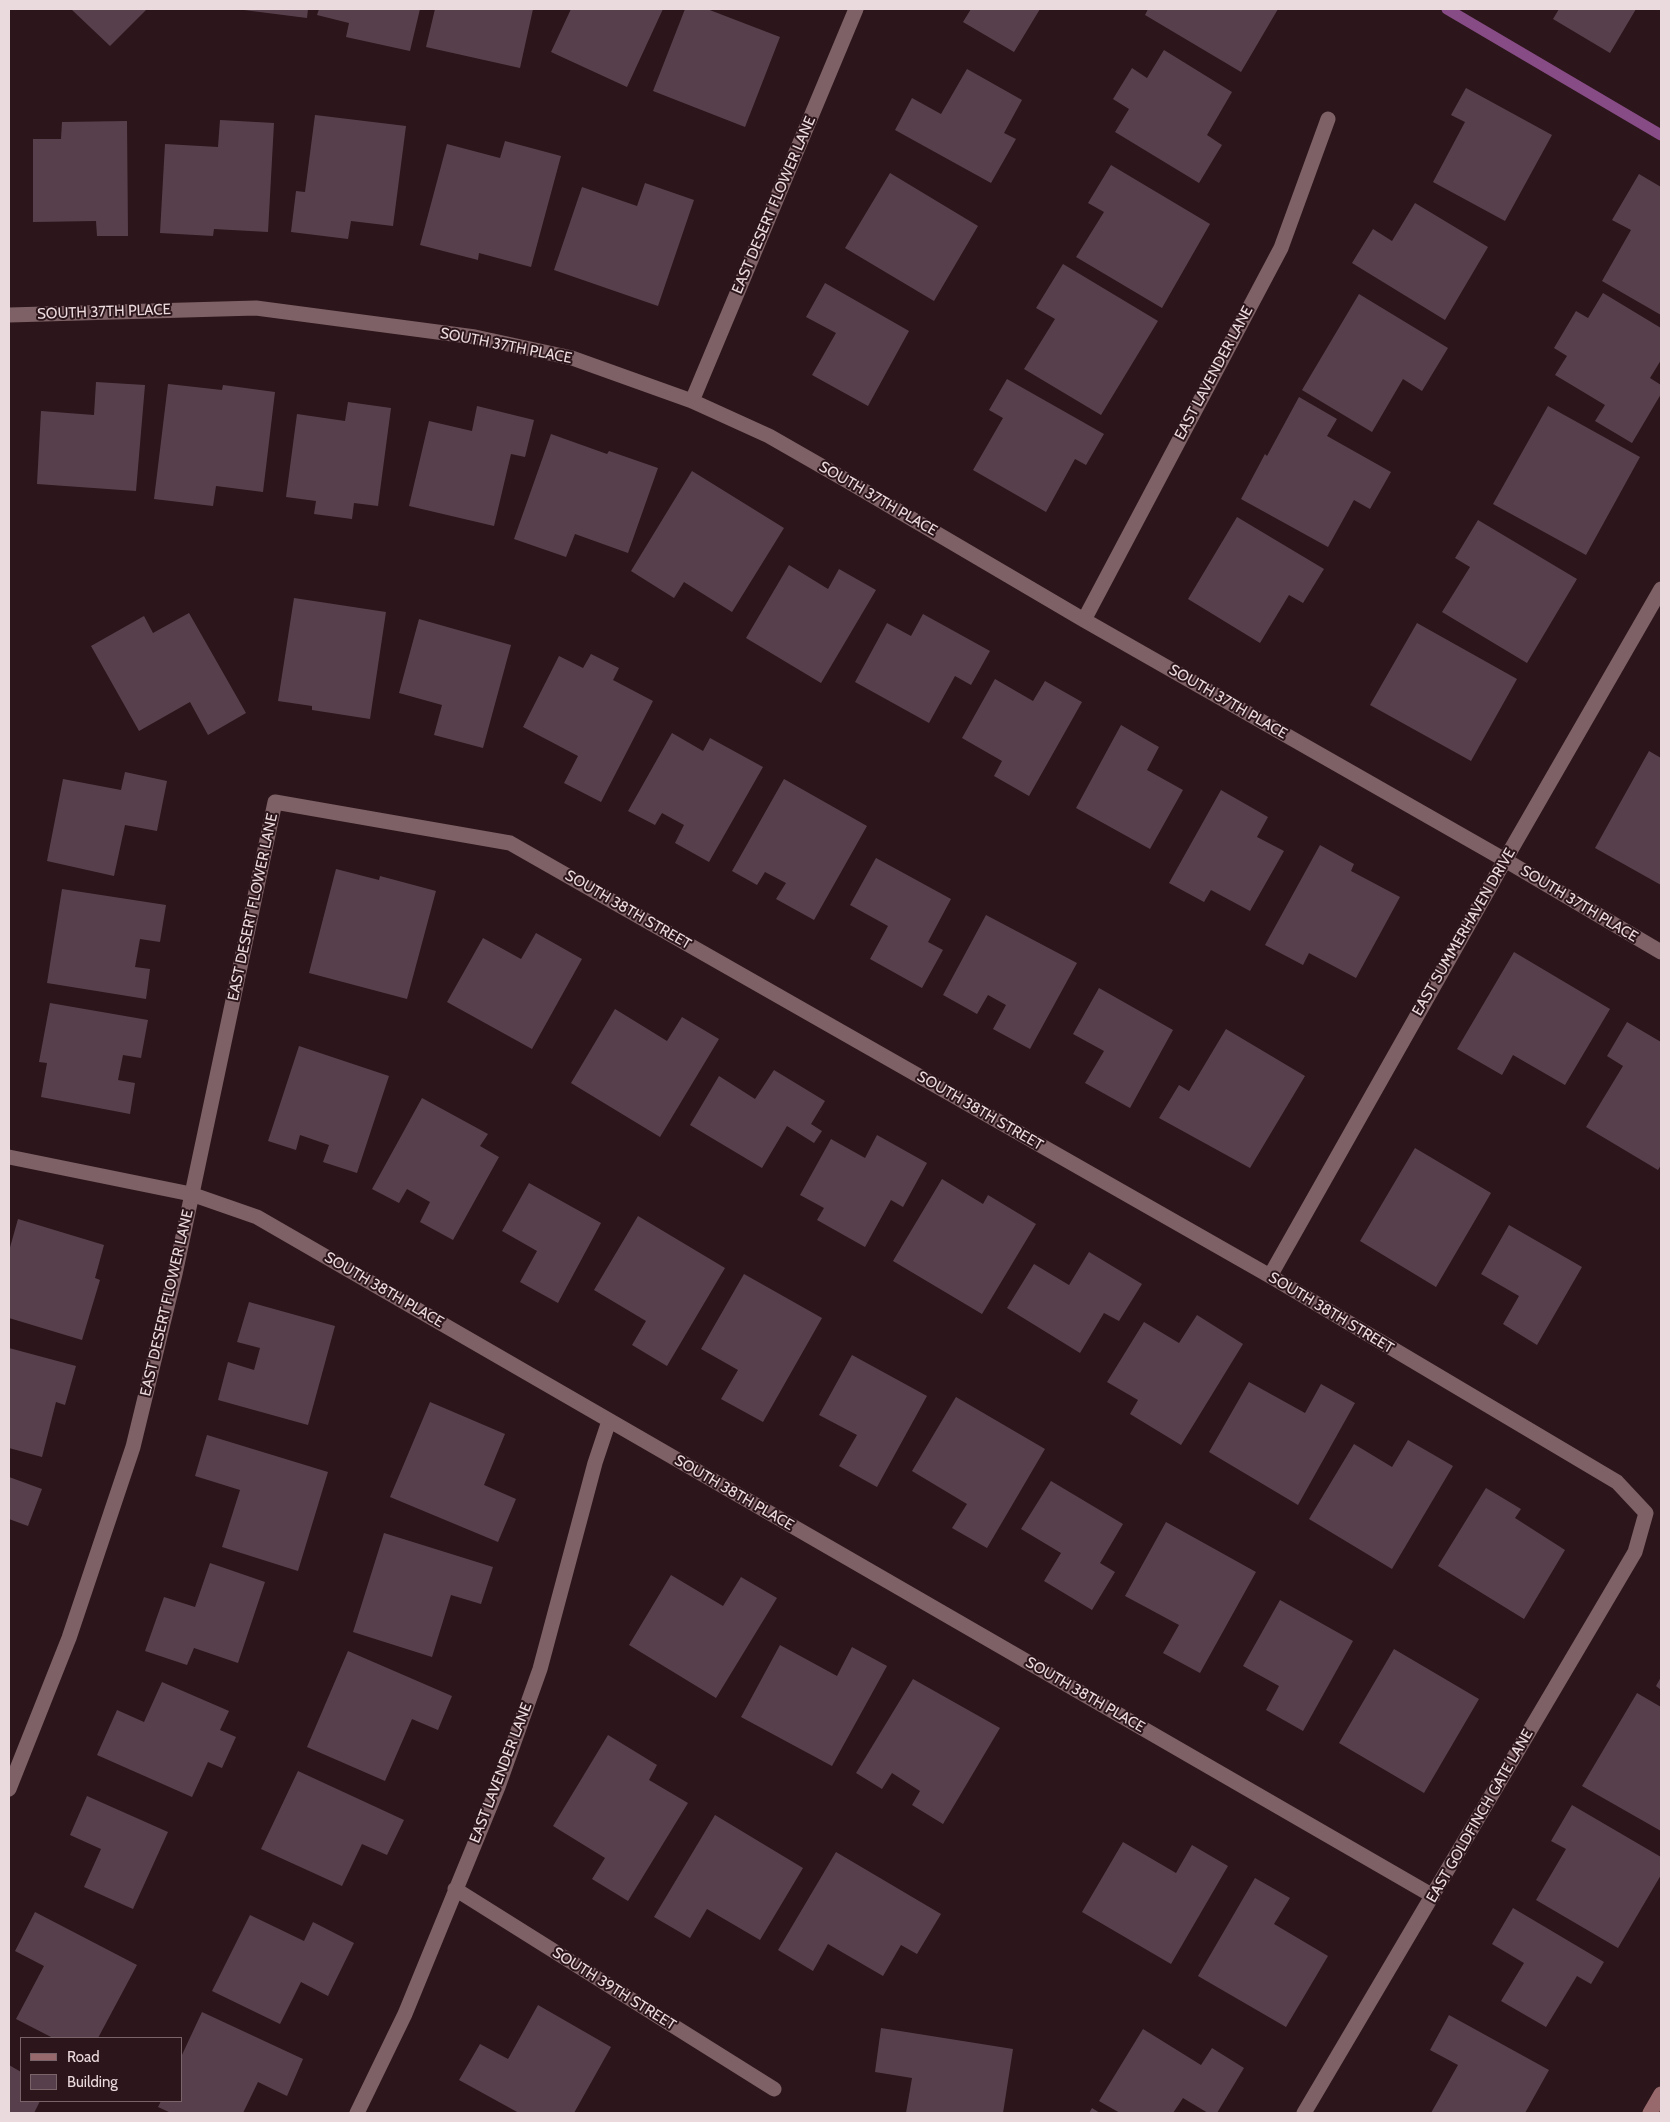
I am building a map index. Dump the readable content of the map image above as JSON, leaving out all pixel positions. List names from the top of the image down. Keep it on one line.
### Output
{"streets":{"street":["EAST DESERT FLOWER LANE","SOUTH 37TH PLACE","EAST LAVENDER LANE","SOUTH 38TH STREET","EAST SUMMERHAVEN DRIVE","SOUTH 38TH PLACE","EAST GOLDFINCH GATE LANE","SOUTH 39TH STREET"]},"crossings":[["EAST DESERT FLOWER LANE","SOUTH 37TH PLACE"],["EAST DESERT FLOWER LANE","SOUTH 38TH STREET"],["EAST DESERT FLOWER LANE","SOUTH 38TH PLACE"],["SOUTH 37TH PLACE","EAST LAVENDER LANE"],["SOUTH 37TH PLACE","EAST SUMMERHAVEN DRIVE"],["EAST LAVENDER LANE","SOUTH 38TH PLACE"],["EAST LAVENDER LANE","SOUTH 39TH STREET"],["SOUTH 38TH STREET","EAST SUMMERHAVEN DRIVE"],["SOUTH 38TH STREET","EAST GOLDFINCH GATE LANE"],["SOUTH 38TH PLACE","EAST GOLDFINCH GATE LANE"]],"legend":["Road","Building"]}
